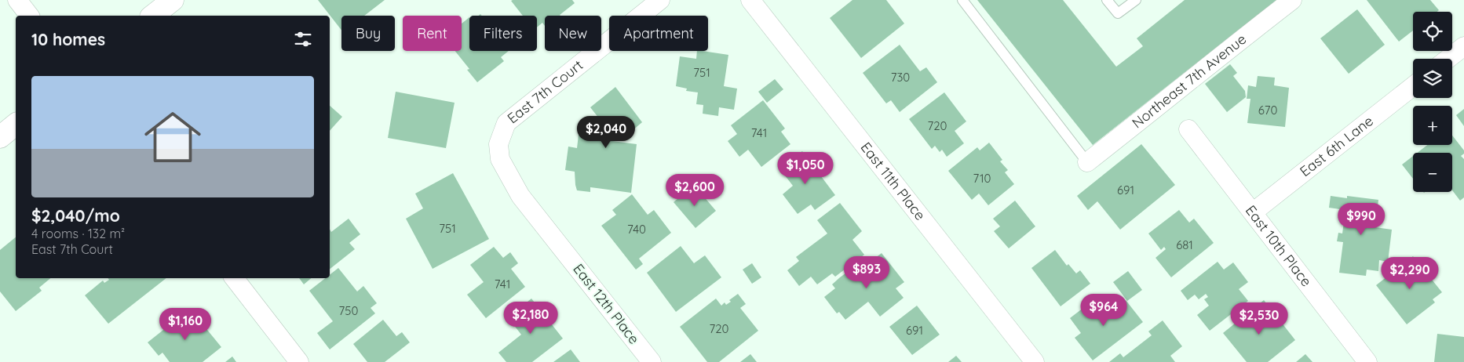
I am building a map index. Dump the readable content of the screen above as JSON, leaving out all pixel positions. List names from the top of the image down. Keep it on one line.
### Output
{"streets":{"street":["Northeast 7th Avenue","East 7th Court","East 6th Lane","East 11th Place","East 10th Place","East 12th Place"]},"crossings":[["East 7th Court","East 12th Place"],["East 6th Lane","East 10th Place"]],"house_numbers":["751","730","670","720","741","710","691","751","740","681","741","750","720","691"],"page":{"map_buttons":["+","−"],"chip":["Buy","Rent","Filters","New","Apartment"],"heading":"10 homes","list":[{"name":"$2,040/mo","note":"4 rooms · 132 m² · East 7th Court"}],"price":["$2,040","$1,050","$2,600","$990","$893","$2,290","$964","$2,180","$2,530","$1,160"]}}
